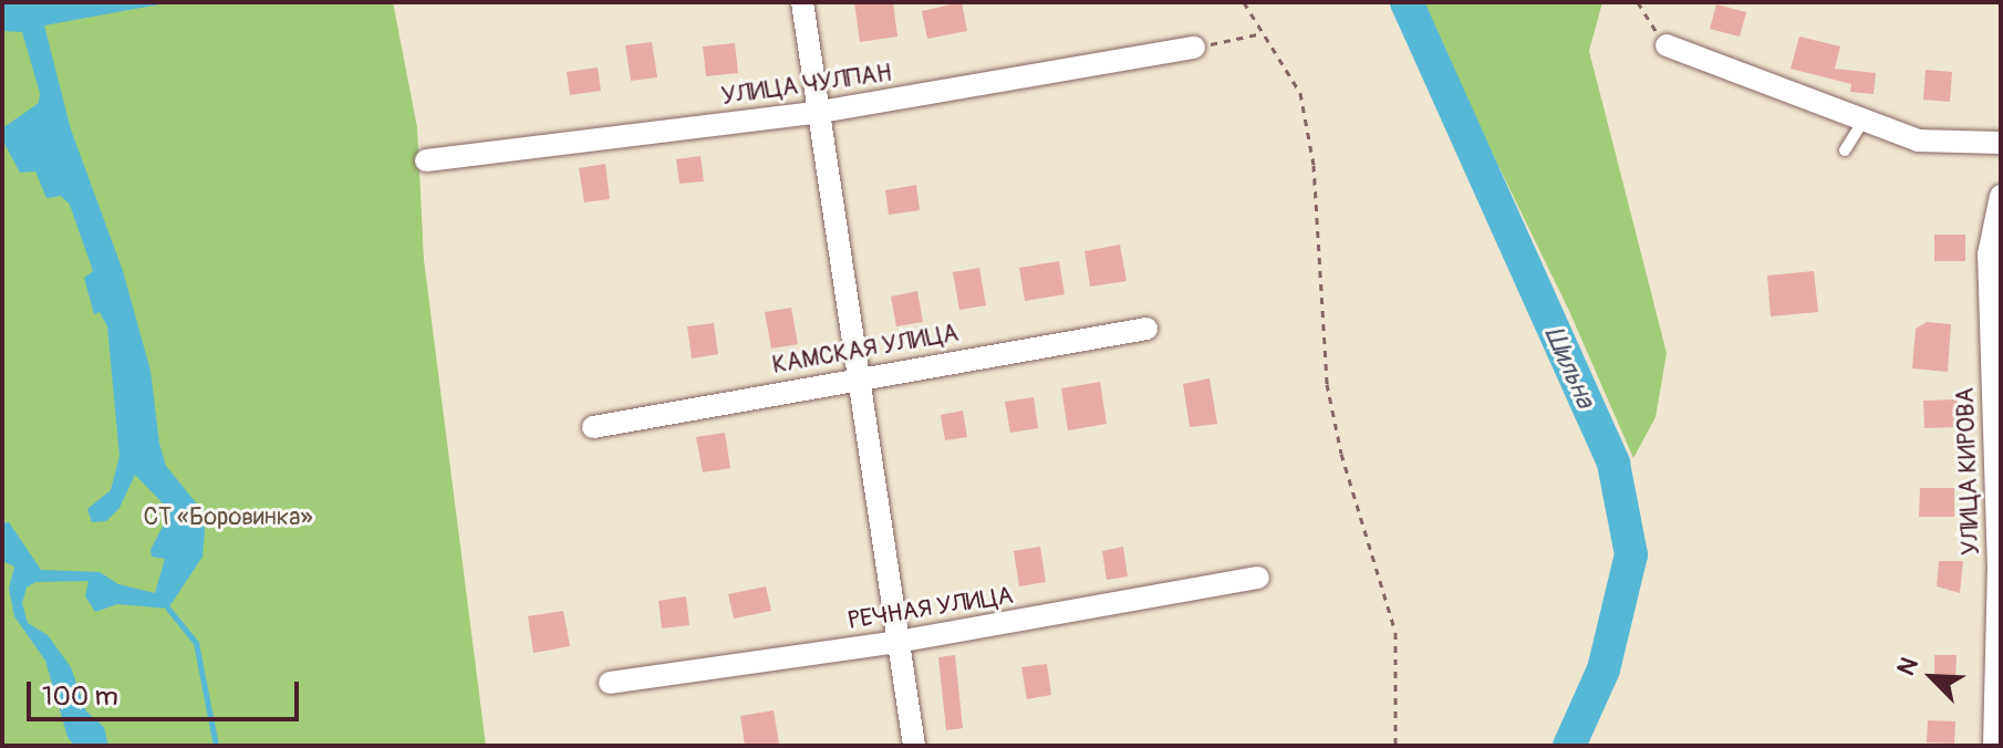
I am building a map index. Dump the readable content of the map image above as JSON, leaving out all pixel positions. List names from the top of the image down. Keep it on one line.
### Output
{"streets":{"street":["УЛИЦА ЧУЛПАН","КАМСКАЯ УЛИЦА","УЛИЦА КИРОВА","РЕЧНАЯ УЛИЦА"]},"water":["Шильна"],"parks":["СТ «Боровинка»"],"scale_bar":"100 m","north":"top left"}
